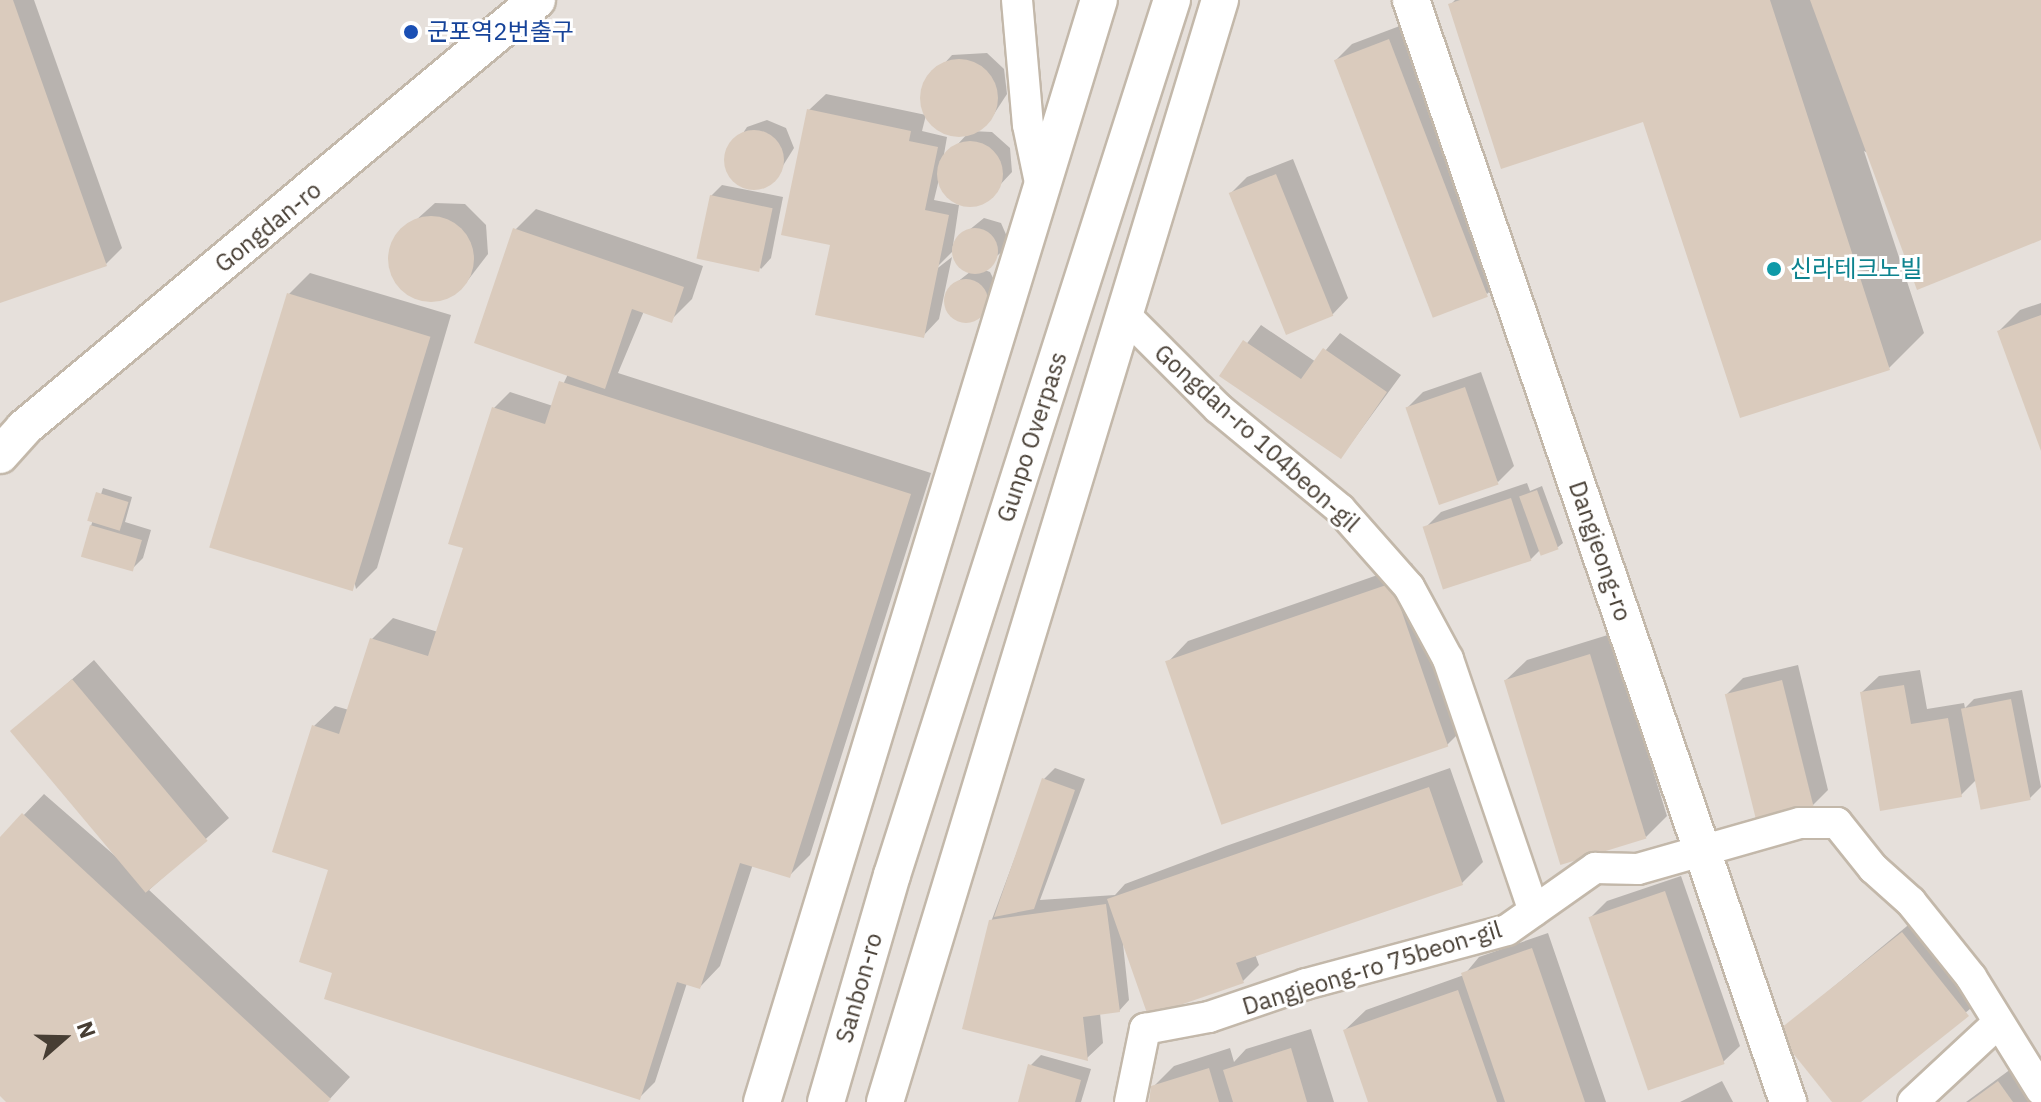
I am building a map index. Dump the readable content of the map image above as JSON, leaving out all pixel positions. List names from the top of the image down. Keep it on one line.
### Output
{"streets":{"street":["Gongdan-ro","Gunpo Overpass","Gongdan-ro 104beon-gil","Dangjeong-ro","Dangjeong-ro 75beon-gil","Sanbon-ro"]},"crossings":[["Gunpo Overpass","Sanbon-ro"],["Gongdan-ro 104beon-gil","Dangjeong-ro 75beon-gil"],["Dangjeong-ro","Dangjeong-ro 75beon-gil"]],"places":["군포역2번출구","신라테크노빌"],"north":"right"}
